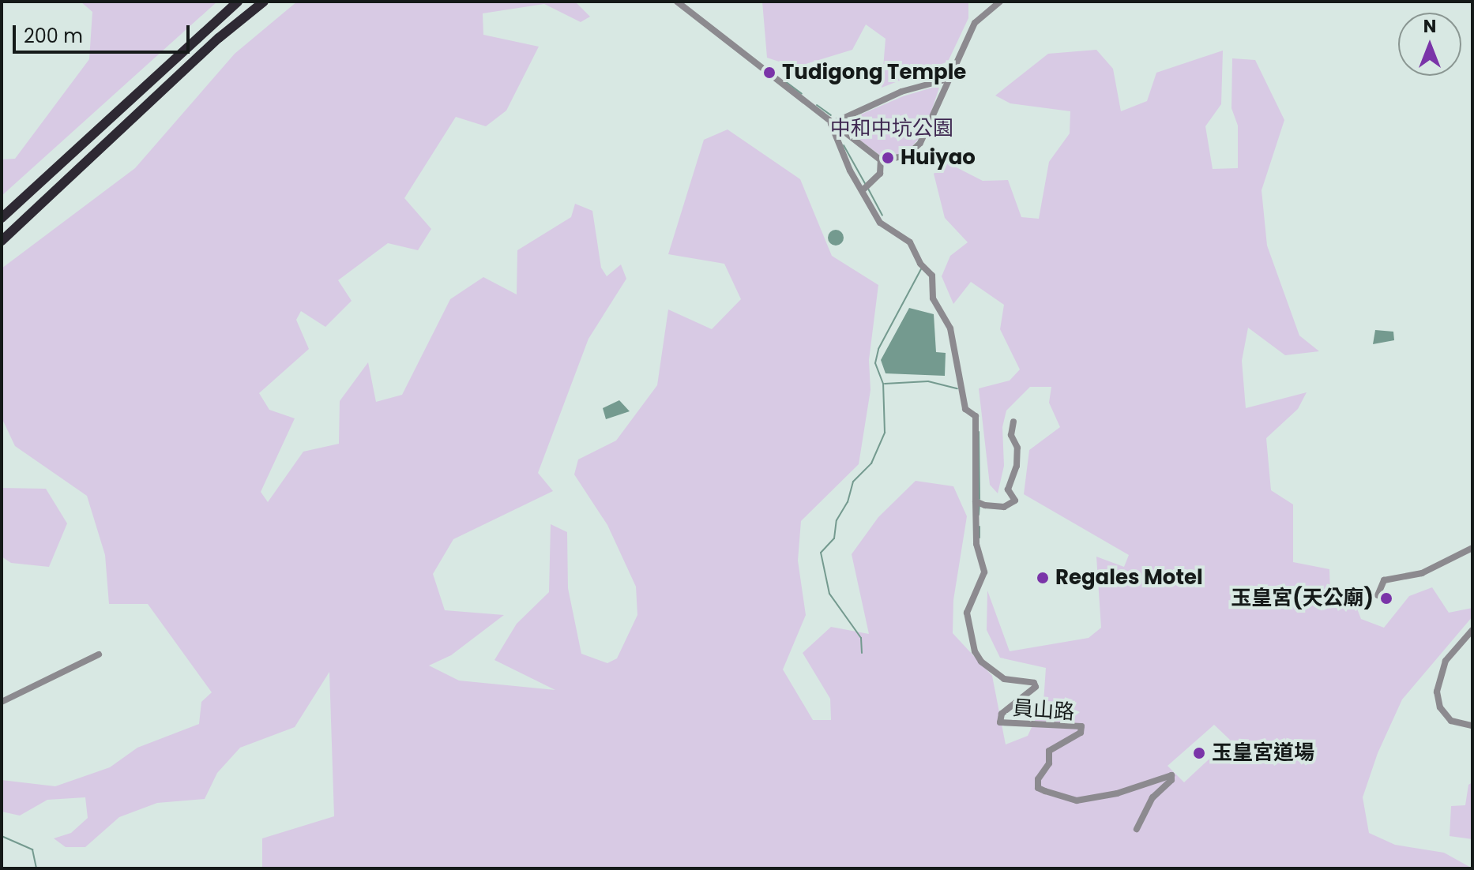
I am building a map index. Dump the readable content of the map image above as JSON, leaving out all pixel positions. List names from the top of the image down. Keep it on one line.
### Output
{"streets":{"street":["員山路"]},"parks":["中和中坑公園"],"places":["Tudigong Temple","Huiyao","Regales Motel","玉皇宮(天公廟)","玉皇宮道場"],"scale_bar":"200 m","north":"top"}
